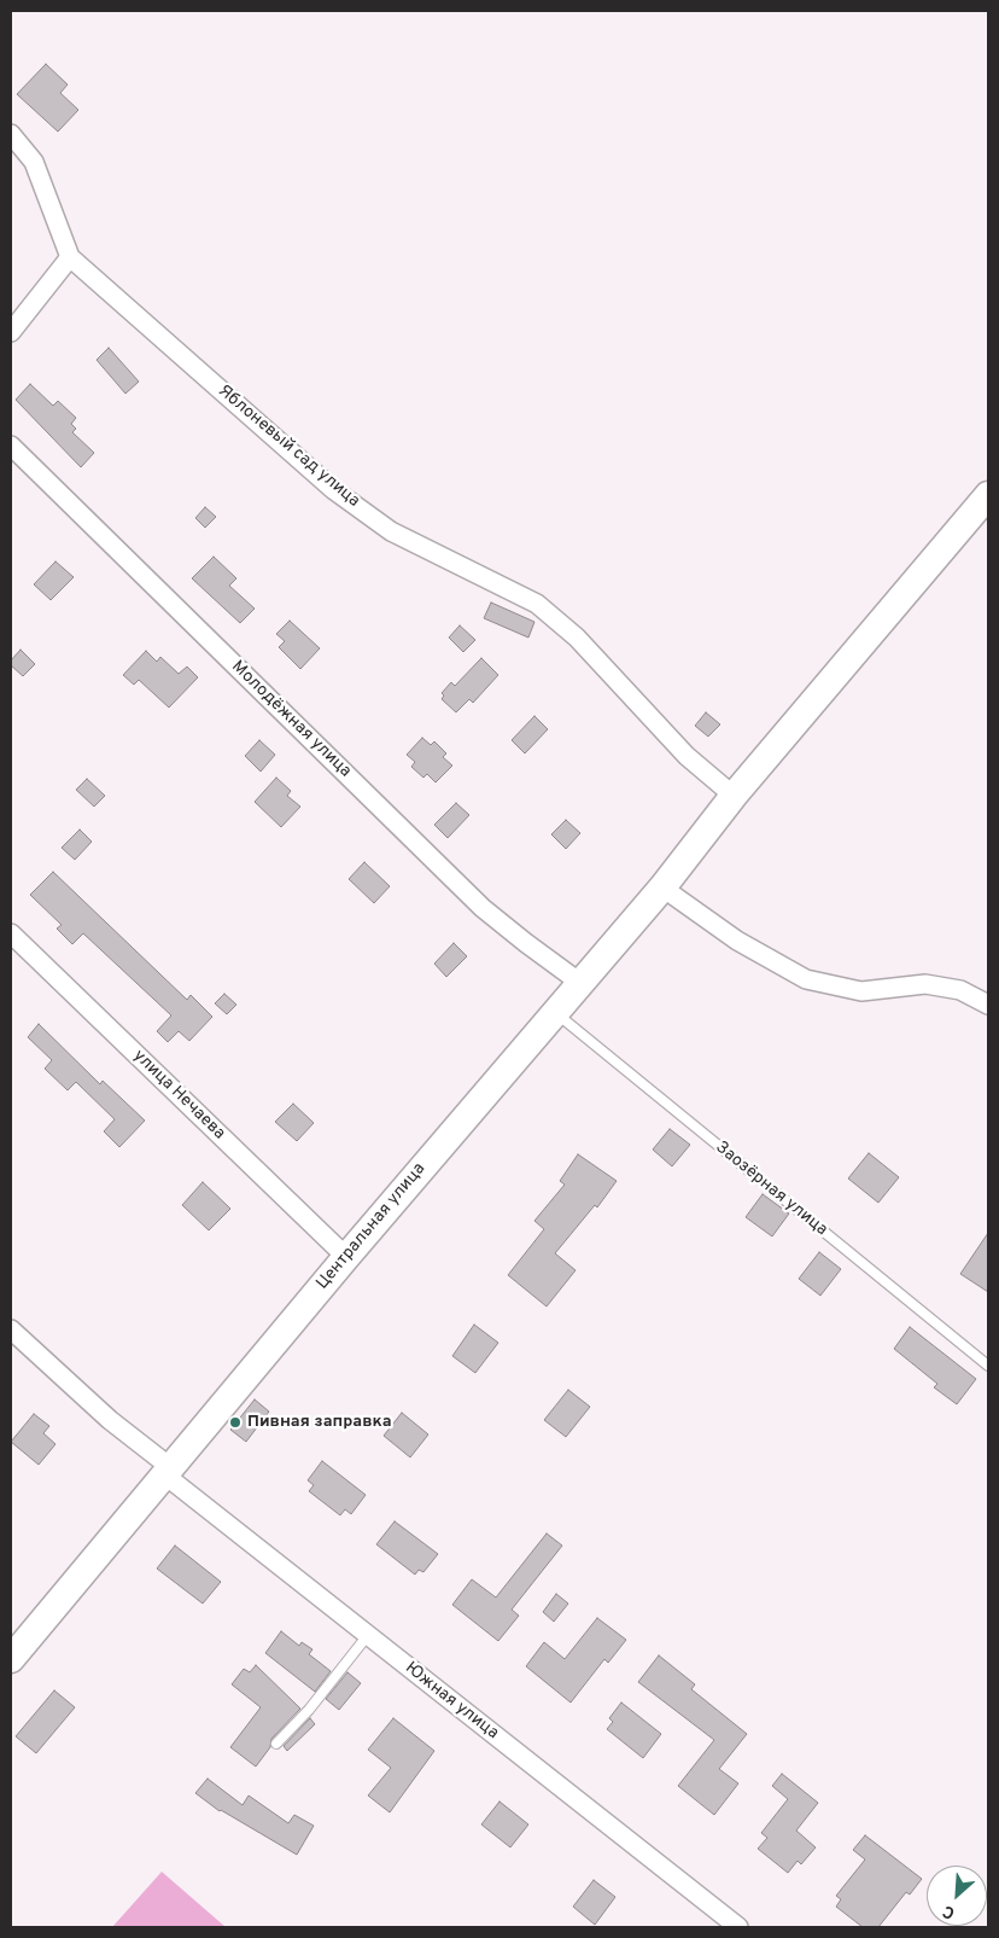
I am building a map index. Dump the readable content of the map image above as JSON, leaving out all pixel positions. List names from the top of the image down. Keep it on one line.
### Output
{"streets":{"street":["Яблоневый сад улица","Молодёжная улица","улица Нечаева","Центральная улица","Южная улица"],"lane":["Заозёрная улица"]},"crossings":[["Яблоневый сад улица","Центральная улица"],["Молодёжная улица","Центральная улица"],["улица Нечаева","Центральная улица"],["Заозёрная улица","Центральная улица"],["Центральная улица","Южная улица"]],"places":["Пивная заправка"],"north":"bottom left"}
